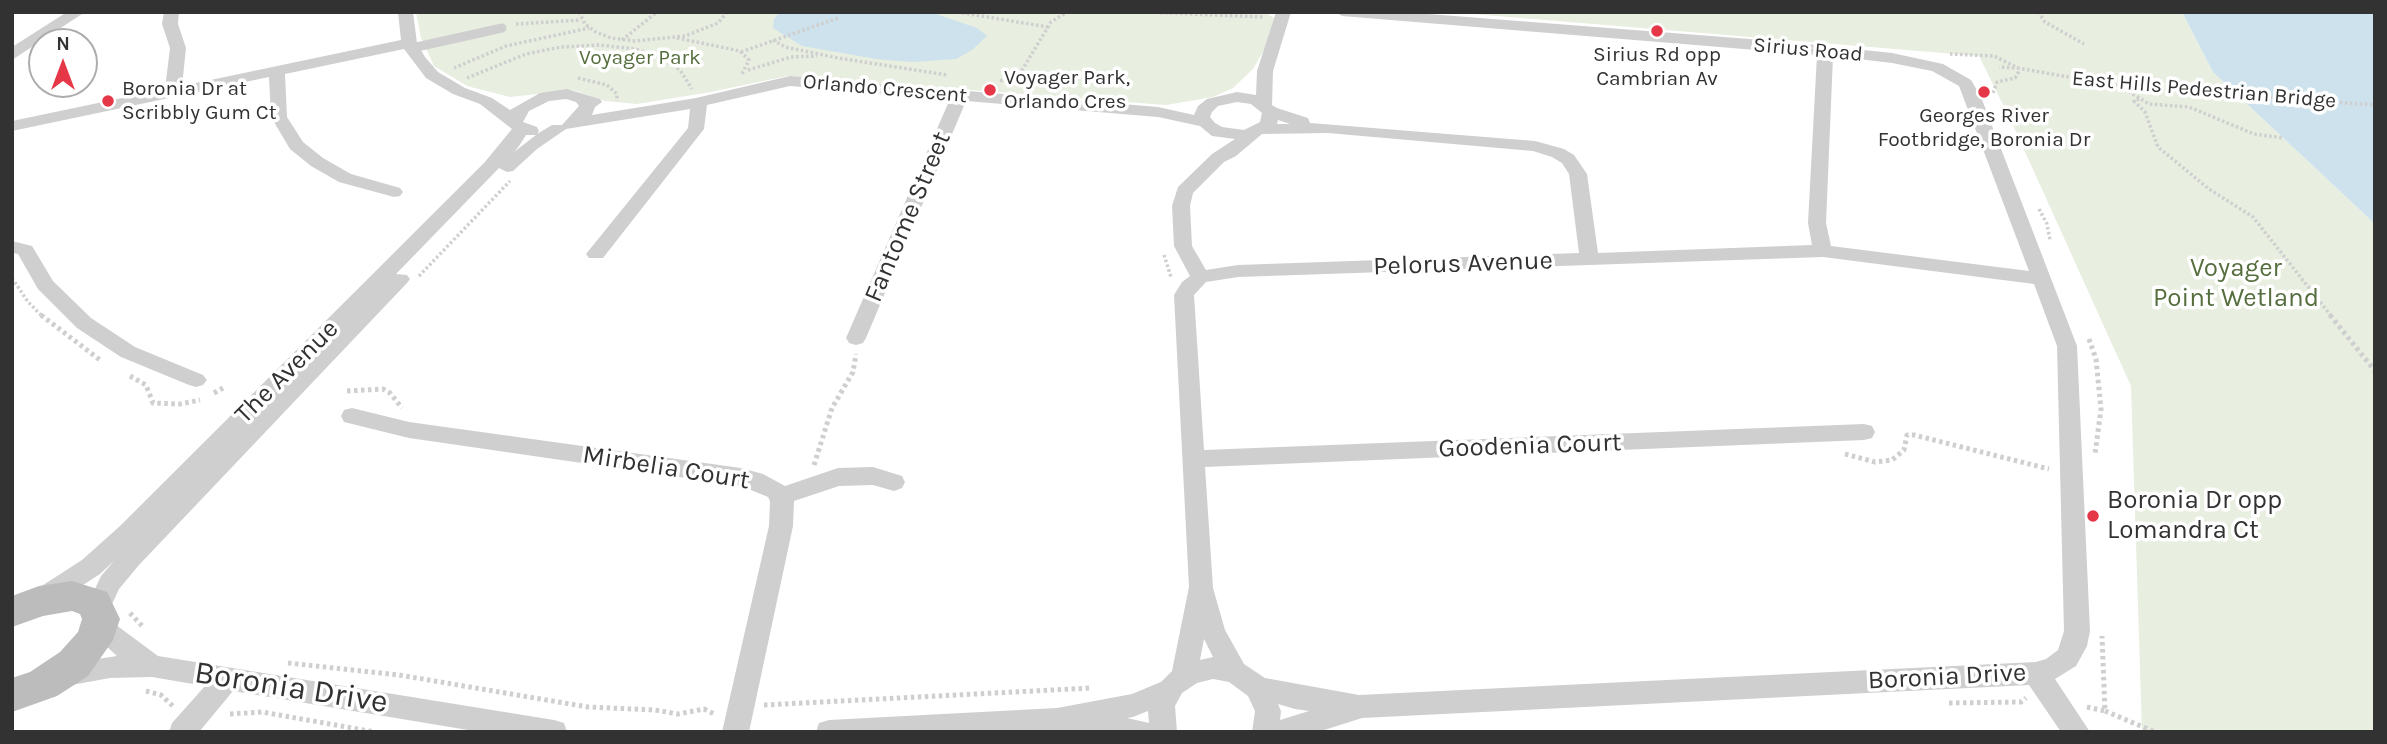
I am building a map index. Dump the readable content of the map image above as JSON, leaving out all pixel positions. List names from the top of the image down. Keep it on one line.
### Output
{"streets":{"street":["Sirius Road","Orlando Crescent","Fantome Street","Pelorus Avenue","The Avenue","Goodenia Court","Mirbelia Court","Boronia Drive"],"path":["East Hills Pedestrian Bridge"]},"crossings":[["Sirius Road","East Hills Pedestrian Bridge"],["Sirius Road","Boronia Drive"],["Orlando Crescent","Fantome Street"],["Orlando Crescent","The Avenue"],["East Hills Pedestrian Bridge","Boronia Drive"],["Pelorus Avenue","Boronia Drive"],["The Avenue","Boronia Drive"]],"parks":["Voyager Park","Voyager Point Wetland"],"places":["Sirius Rd opp Cambrian Av","Voyager Park, Orlando Cres","Georges River Footbridge, Boronia Dr","Boronia Dr at Scribbly Gum Ct","Boronia Dr opp Lomandra Ct"],"north":"top"}
